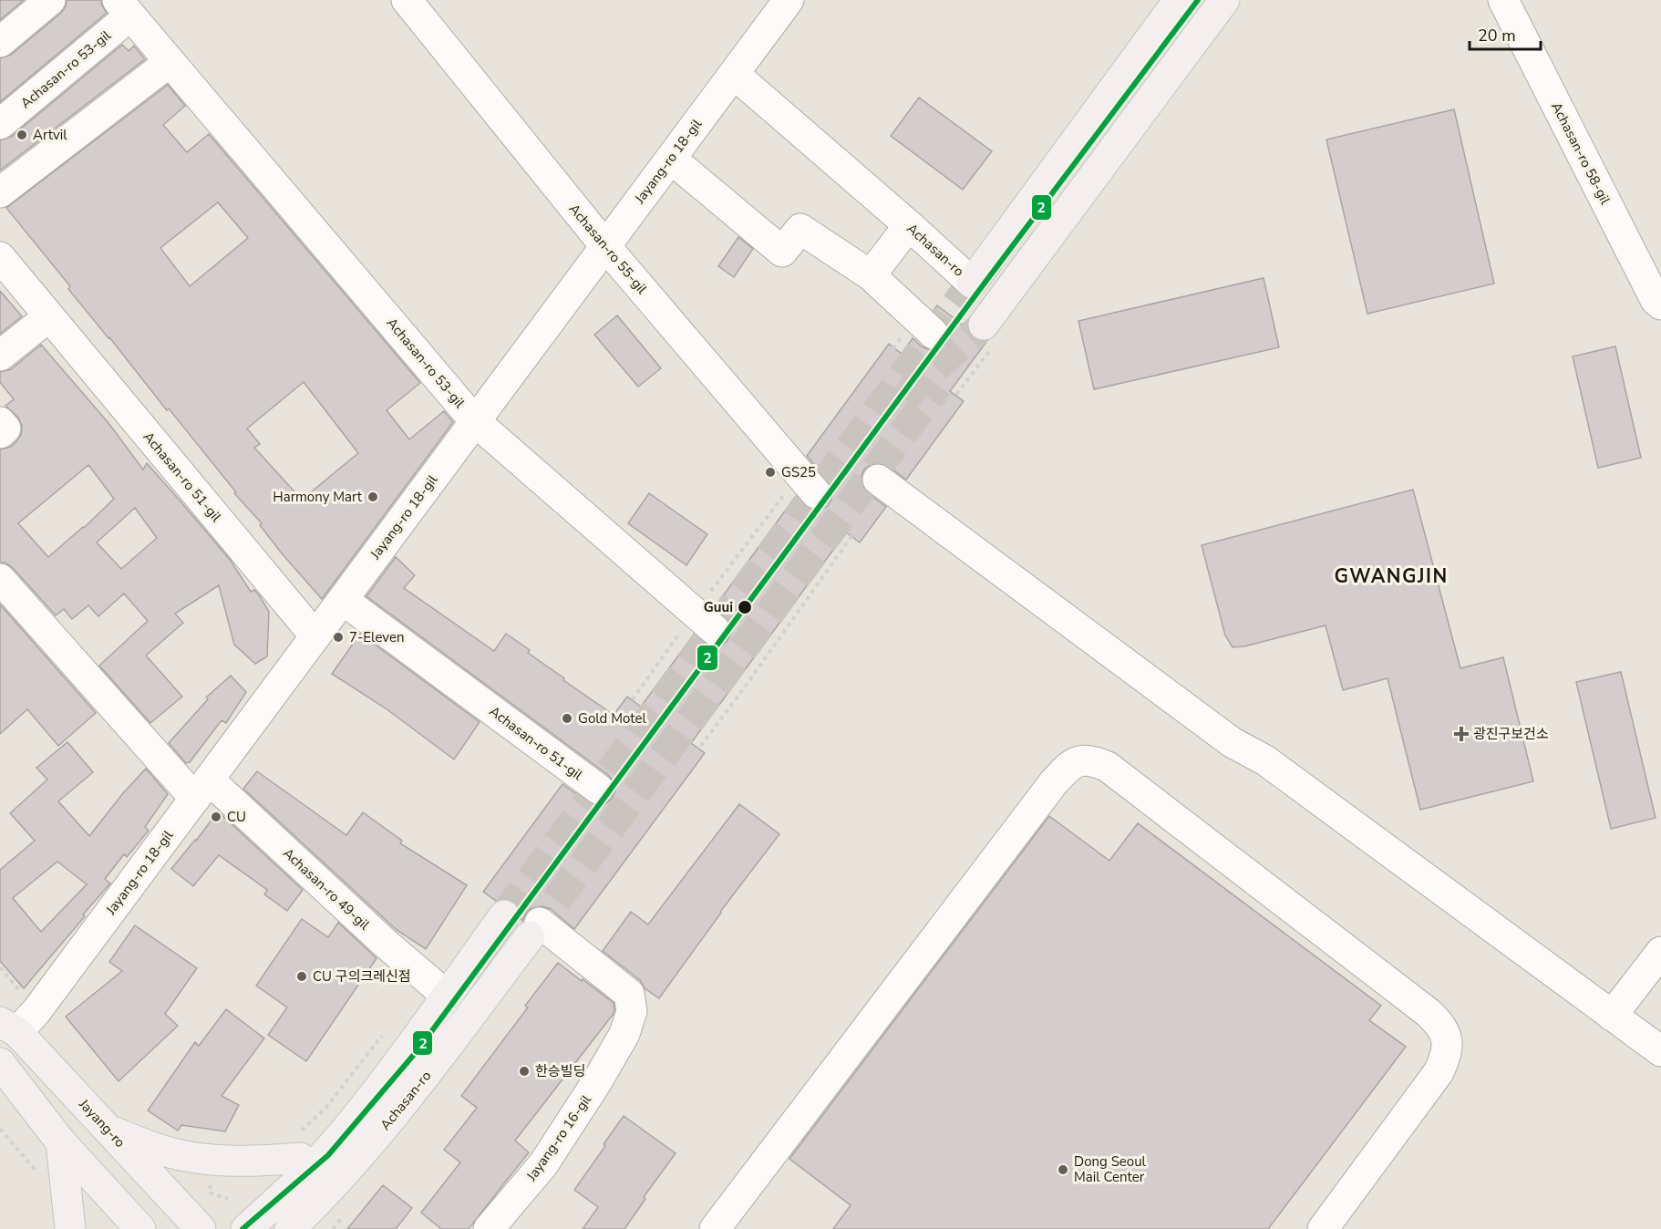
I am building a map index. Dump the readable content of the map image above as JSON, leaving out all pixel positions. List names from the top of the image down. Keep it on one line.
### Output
{"streets":{"main road":["Achasan-ro","Jayang-ro"],"street":["Achasan-ro 53-gil","Achasan-ro 58-gil","Jayang-ro 18-gil","Achasan-ro 55-gil","Achasan-ro 51-gil","Achasan-ro 49-gil","Jayang-ro 16-gil"]},"crossings":[["Achasan-ro 53-gil","Jayang-ro 18-gil"],["Jayang-ro 18-gil","Achasan-ro 55-gil"],["Jayang-ro 18-gil","Achasan-ro"],["Jayang-ro 18-gil","Achasan-ro 51-gil"],["Jayang-ro 18-gil","Achasan-ro 49-gil"],["Jayang-ro 18-gil","Jayang-ro"],["Achasan-ro","Achasan-ro 49-gil"],["Achasan-ro","Jayang-ro 16-gil"]],"districts":["GWANGJIN"],"places":{"other":["Artvil","GS25","Harmony Mart","Guui","7-Eleven","Gold Motel","CU","CU 구의크레신점","한승빌딩","Dong Seoul Mail Center"],"health":["광진구보건소"]},"lines":["transit line 2"],"scale_bar":"20 m"}
